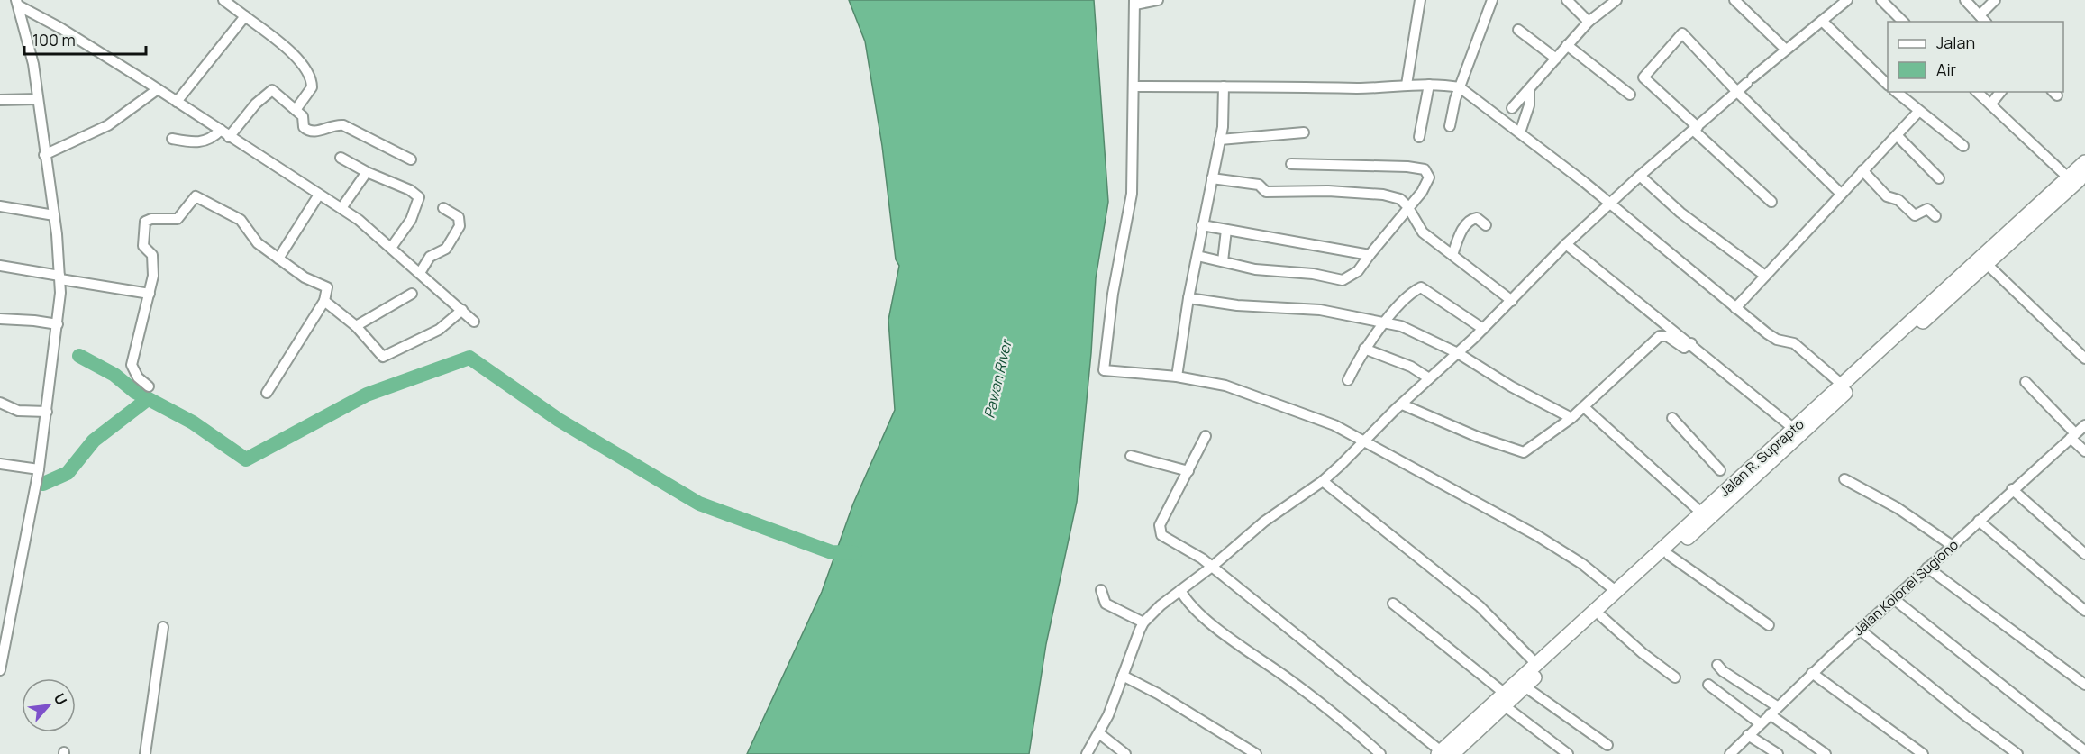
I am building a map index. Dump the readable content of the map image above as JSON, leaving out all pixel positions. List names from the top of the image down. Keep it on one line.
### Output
{"streets":{"highway":["Jalan R. Suprapto"],"street":["Jalan Kolonel Sugiono"]},"water":["Pawan River"],"legend":["Jalan","Air"],"scale_bar":"100 m","north":"top right"}
